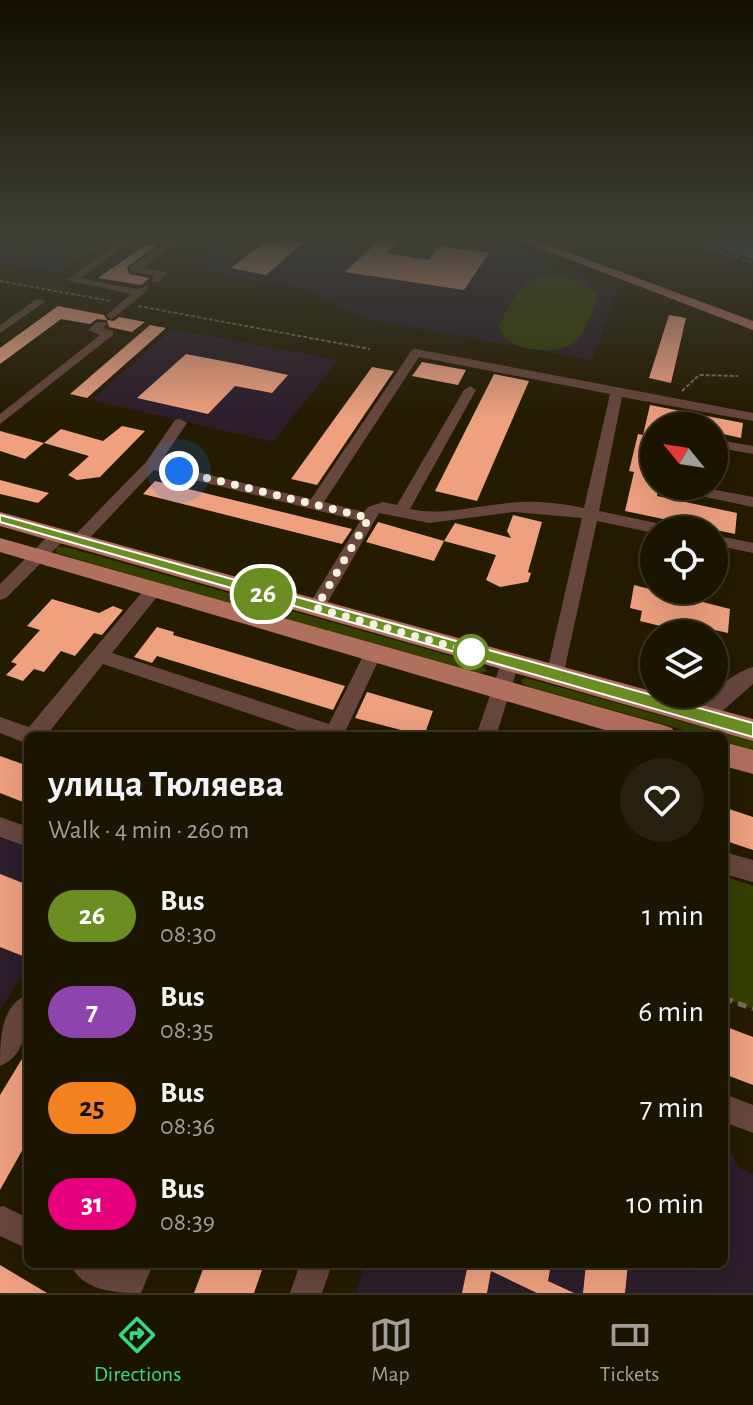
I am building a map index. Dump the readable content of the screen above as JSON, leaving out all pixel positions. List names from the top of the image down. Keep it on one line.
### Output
{"lines":["bus line 26"],"north":"top left","page":{"on_map":"26","heading":["улица Тюляева","Walk · 4 min · 260 m"],"list":[{"mark":"26","name":"Bus","note":"08:30","value":"1 min"},{"mark":"7","name":"Bus","note":"08:35","value":"6 min"},{"mark":"25","name":"Bus","note":"08:36","value":"7 min"},{"mark":"31","name":"Bus","note":"08:39","value":"10 min"}],"tabs":["Directions","Map","Tickets"]}}
